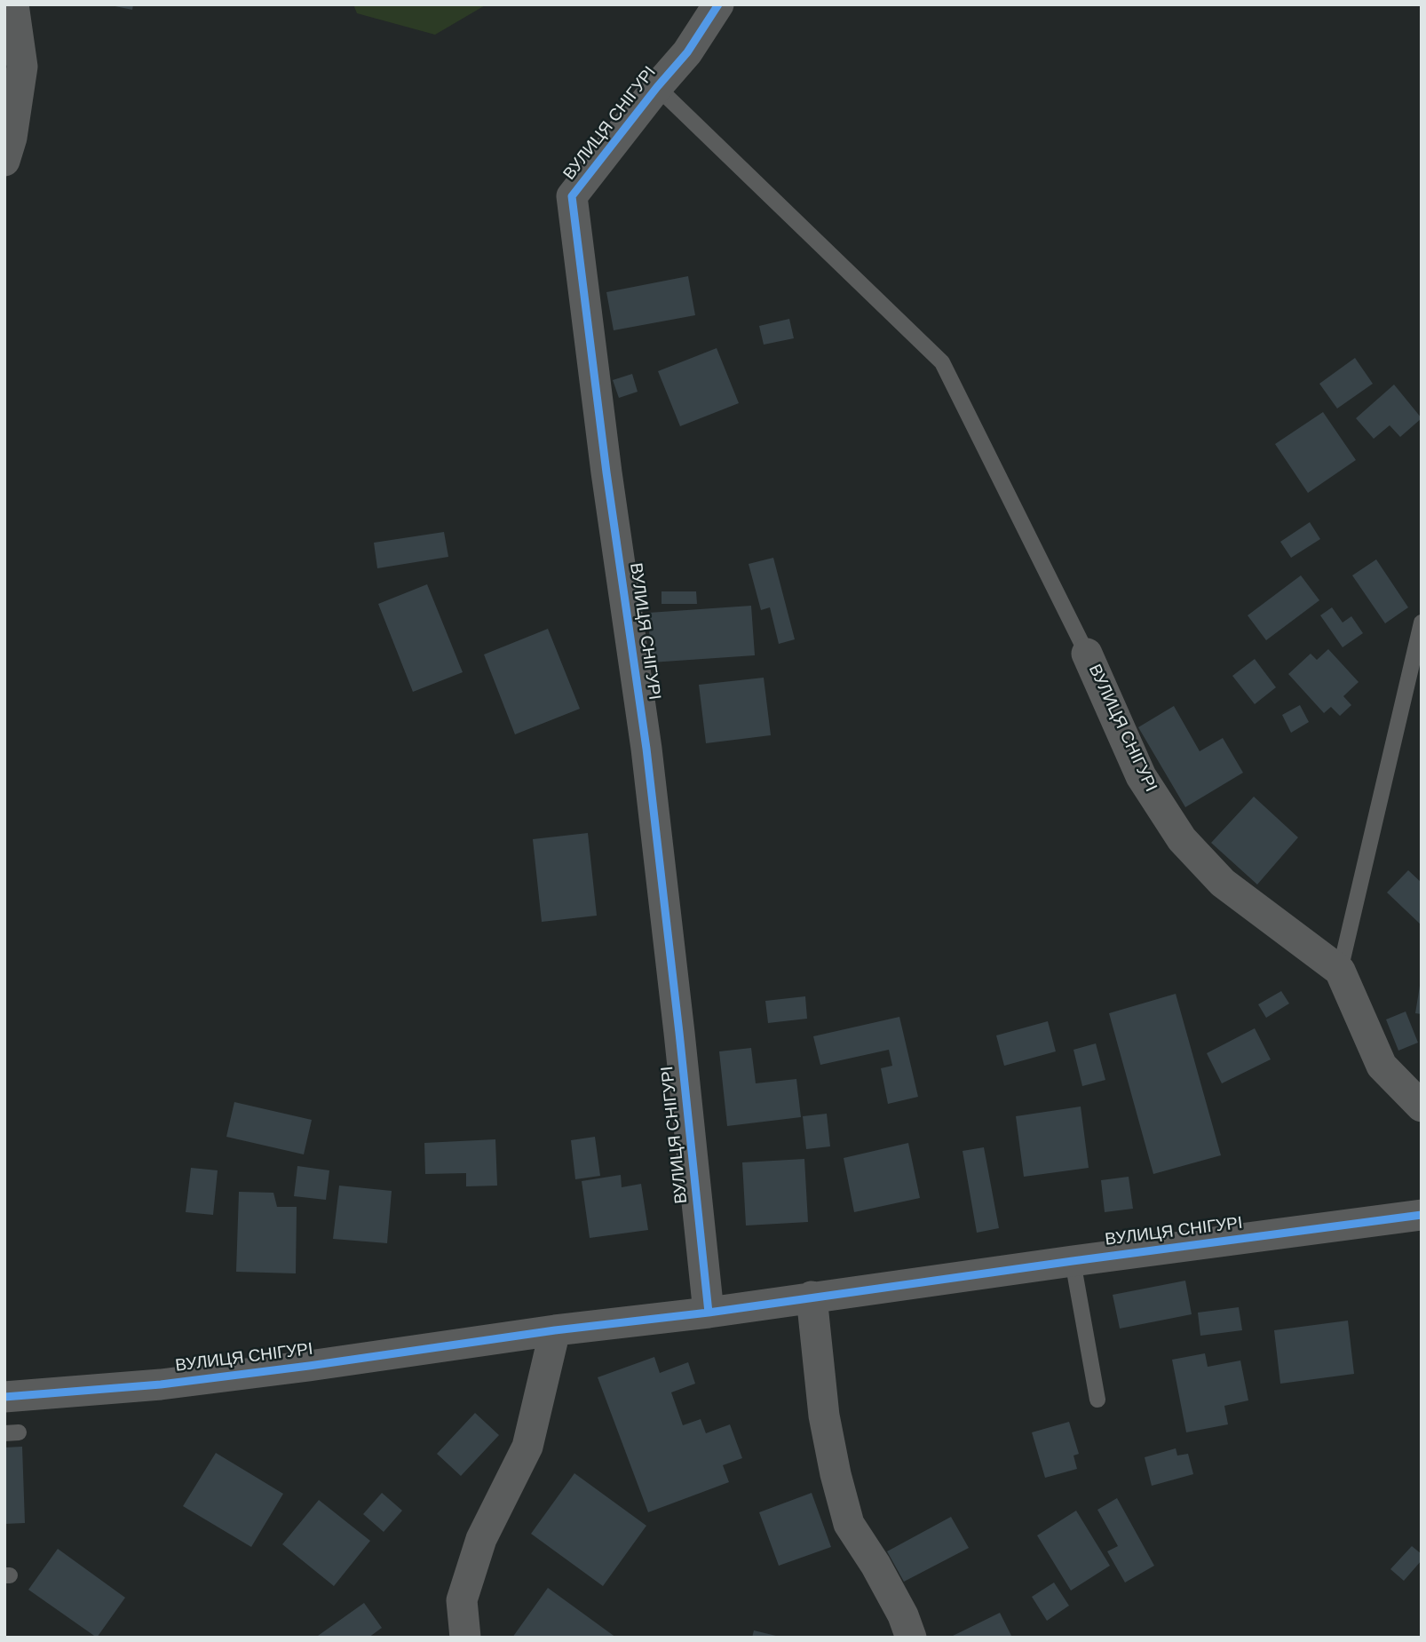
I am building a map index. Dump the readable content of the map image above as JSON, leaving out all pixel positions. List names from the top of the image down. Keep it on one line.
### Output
{"streets":{"street":["ВУЛИЦЯ СНІГУРІ"]}}
